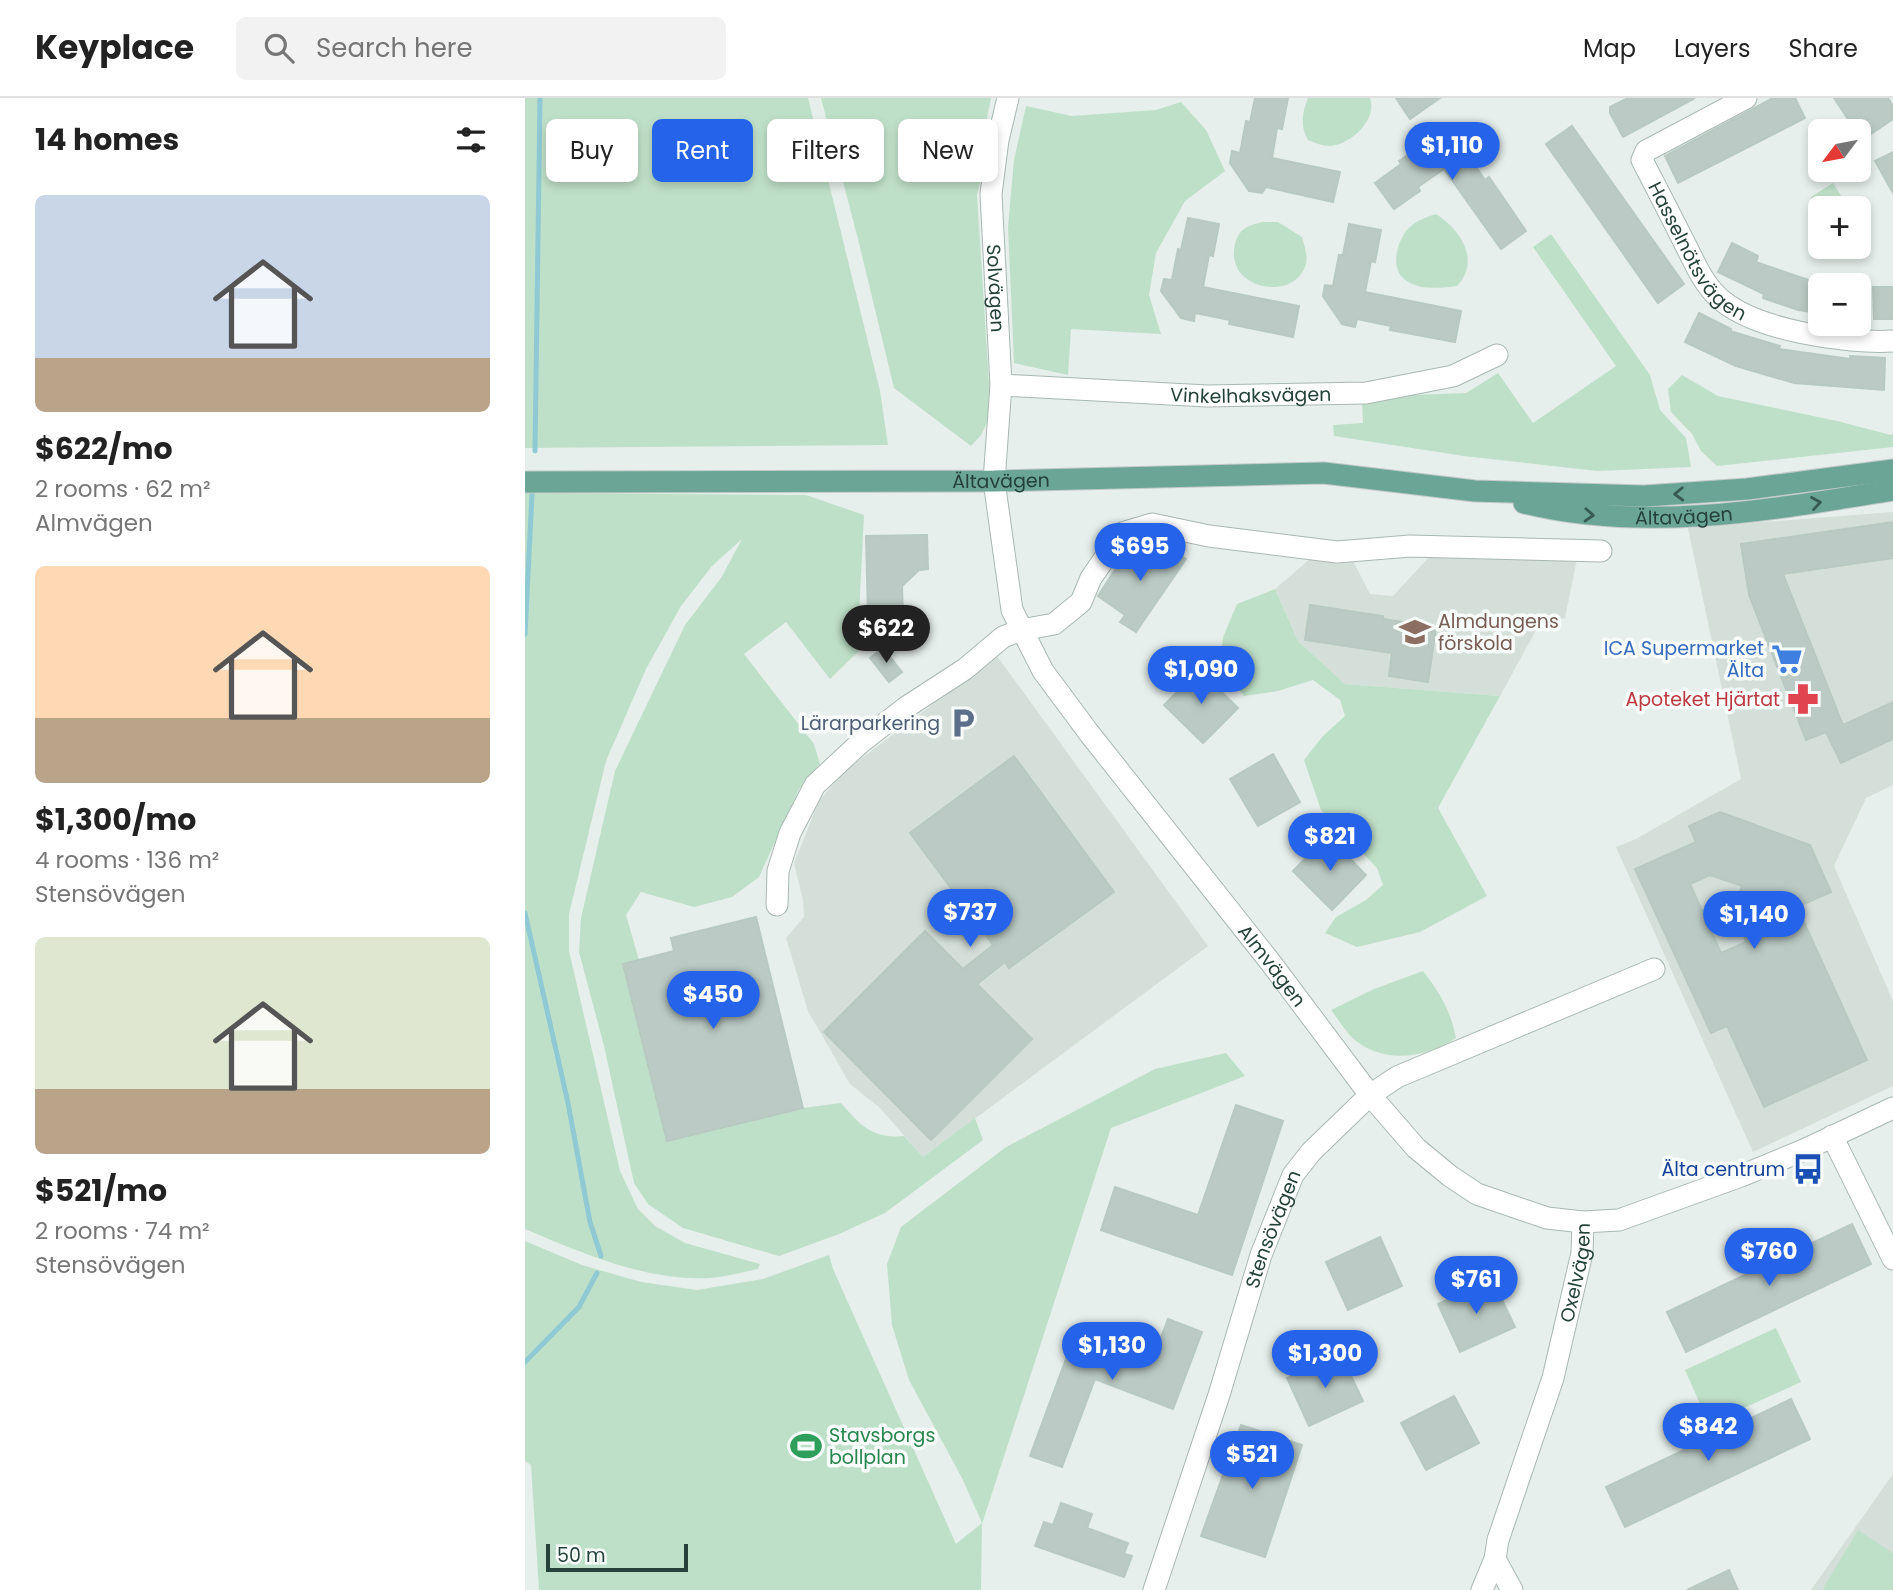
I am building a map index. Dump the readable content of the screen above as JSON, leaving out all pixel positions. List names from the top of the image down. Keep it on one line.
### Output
{"streets":{"main road":["Ältavägen"],"street":["Hasselnötsvägen","Solvägen","Vinkelhaksvägen","Almvägen","Stensövägen","Oxelvägen"]},"crossings":[["Solvägen","Vinkelhaksvägen"],["Solvägen","Ältavägen"],["Solvägen","Almvägen"],["Ältavägen","Almvägen"],["Almvägen","Stensövägen"],["Almvägen","Oxelvägen"]],"places":{"school or university":["Almdungens förskola"],"supermarket":["ICA Supermarket Älta"],"pharmacy":["Apoteket Hjärtat"],"parking":["Lärarparkering"],"bus stop":["Älta centrum"],"sports":["Stavsborgs bollplan"]},"scale_bar":"50 m","north":"bottom left","page":{"header":"Keyplace","search":"Search here","nav":["Map","Layers","Share"],"heading":"14 homes","map_buttons":["+","−"],"chip":["Buy","Rent","Filters","New"],"price":["$1,110","$695","$622","$1,090","$821","$737","$1,140","$450","$760","$761","$1,130","$1,300","$842","$521"],"list":[{"name":"$622/mo","note":"2 rooms · 62 m² · Almvägen"},{"name":"$1,300/mo","note":"4 rooms · 136 m² · Stensövägen"},{"name":"$521/mo","note":"2 rooms · 74 m² · Stensövägen"}],"scale":"50 m"}}
